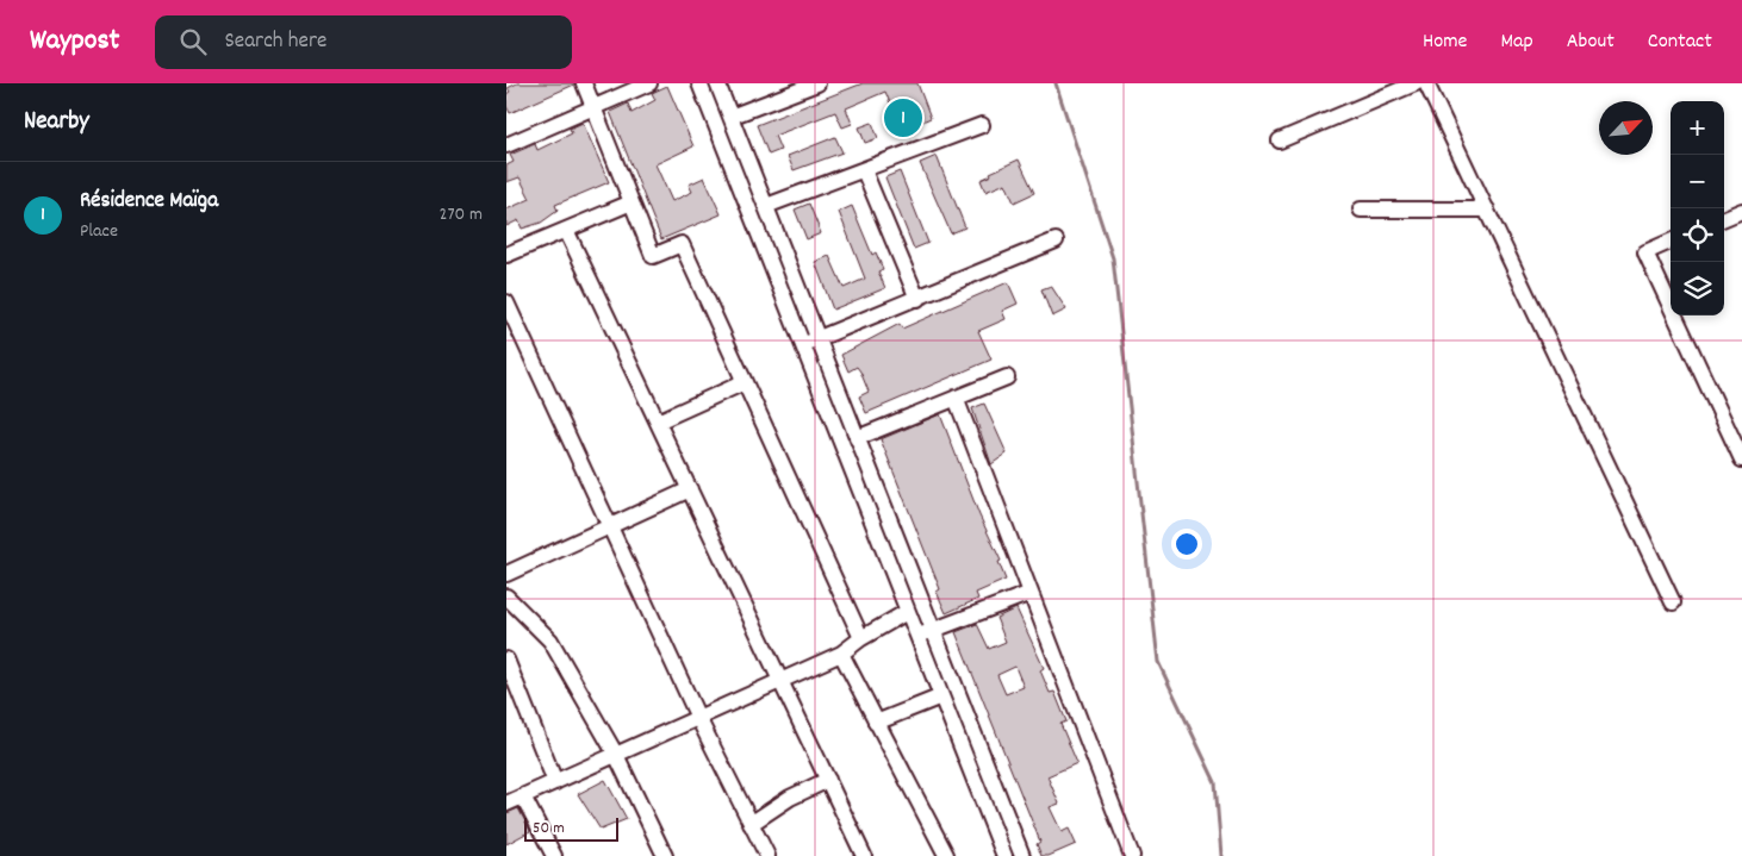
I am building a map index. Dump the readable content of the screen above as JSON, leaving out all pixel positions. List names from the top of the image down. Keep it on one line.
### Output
{"scale_bar":"50 m","north":"top right","page":{"header":"Waypost","search":"Search here","nav":["Home","Map","About","Contact"],"heading":"Nearby","pins":"1","map_buttons":["+","−"],"list":[{"mark":"1","name":"Résidence Maïga","note":"Place","value":"270 m"}],"scale":"50 m"}}
